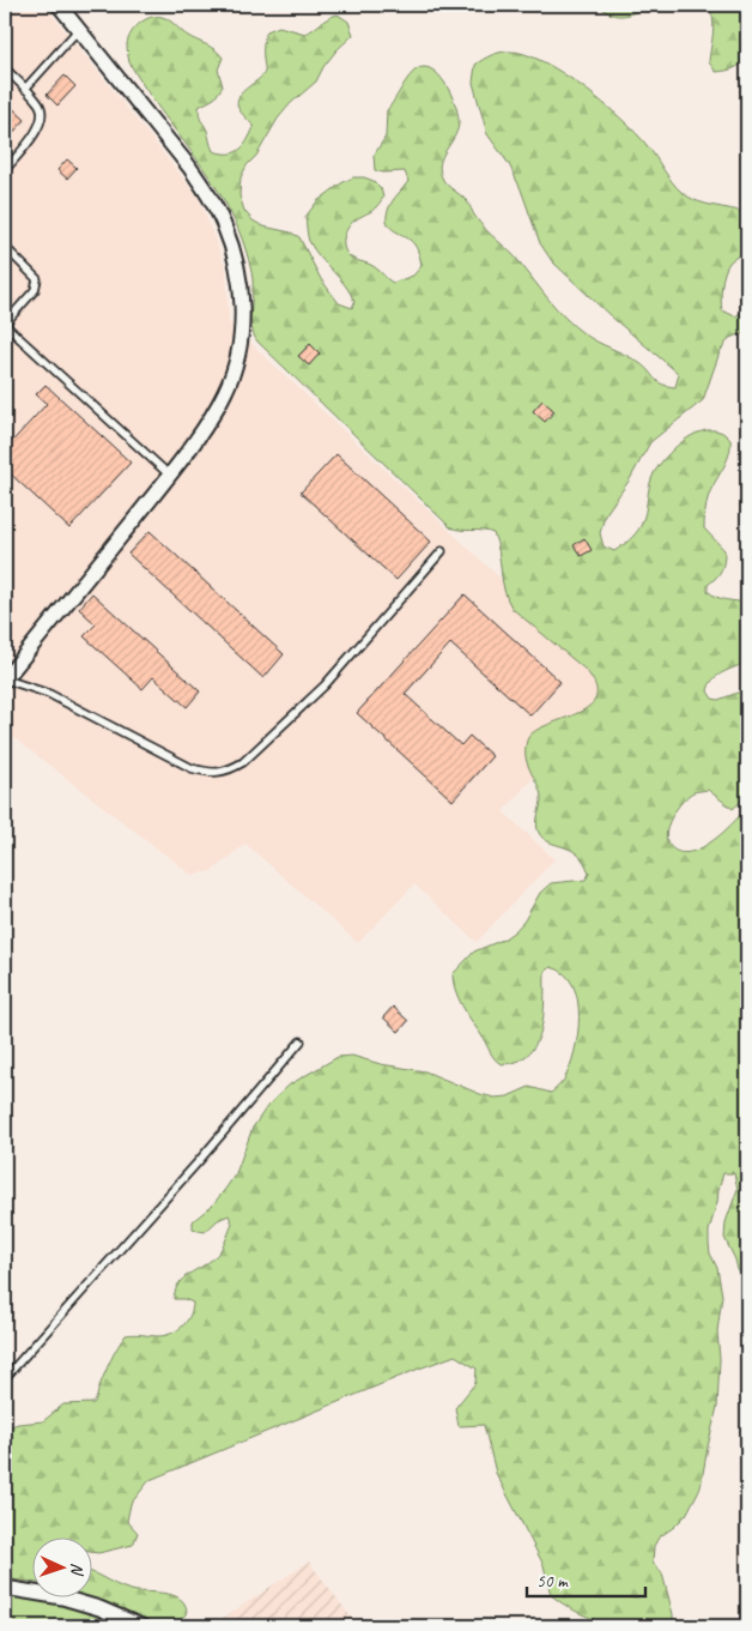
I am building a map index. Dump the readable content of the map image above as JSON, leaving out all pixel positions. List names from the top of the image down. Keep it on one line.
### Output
{"scale_bar":"50 m","north":"right"}
